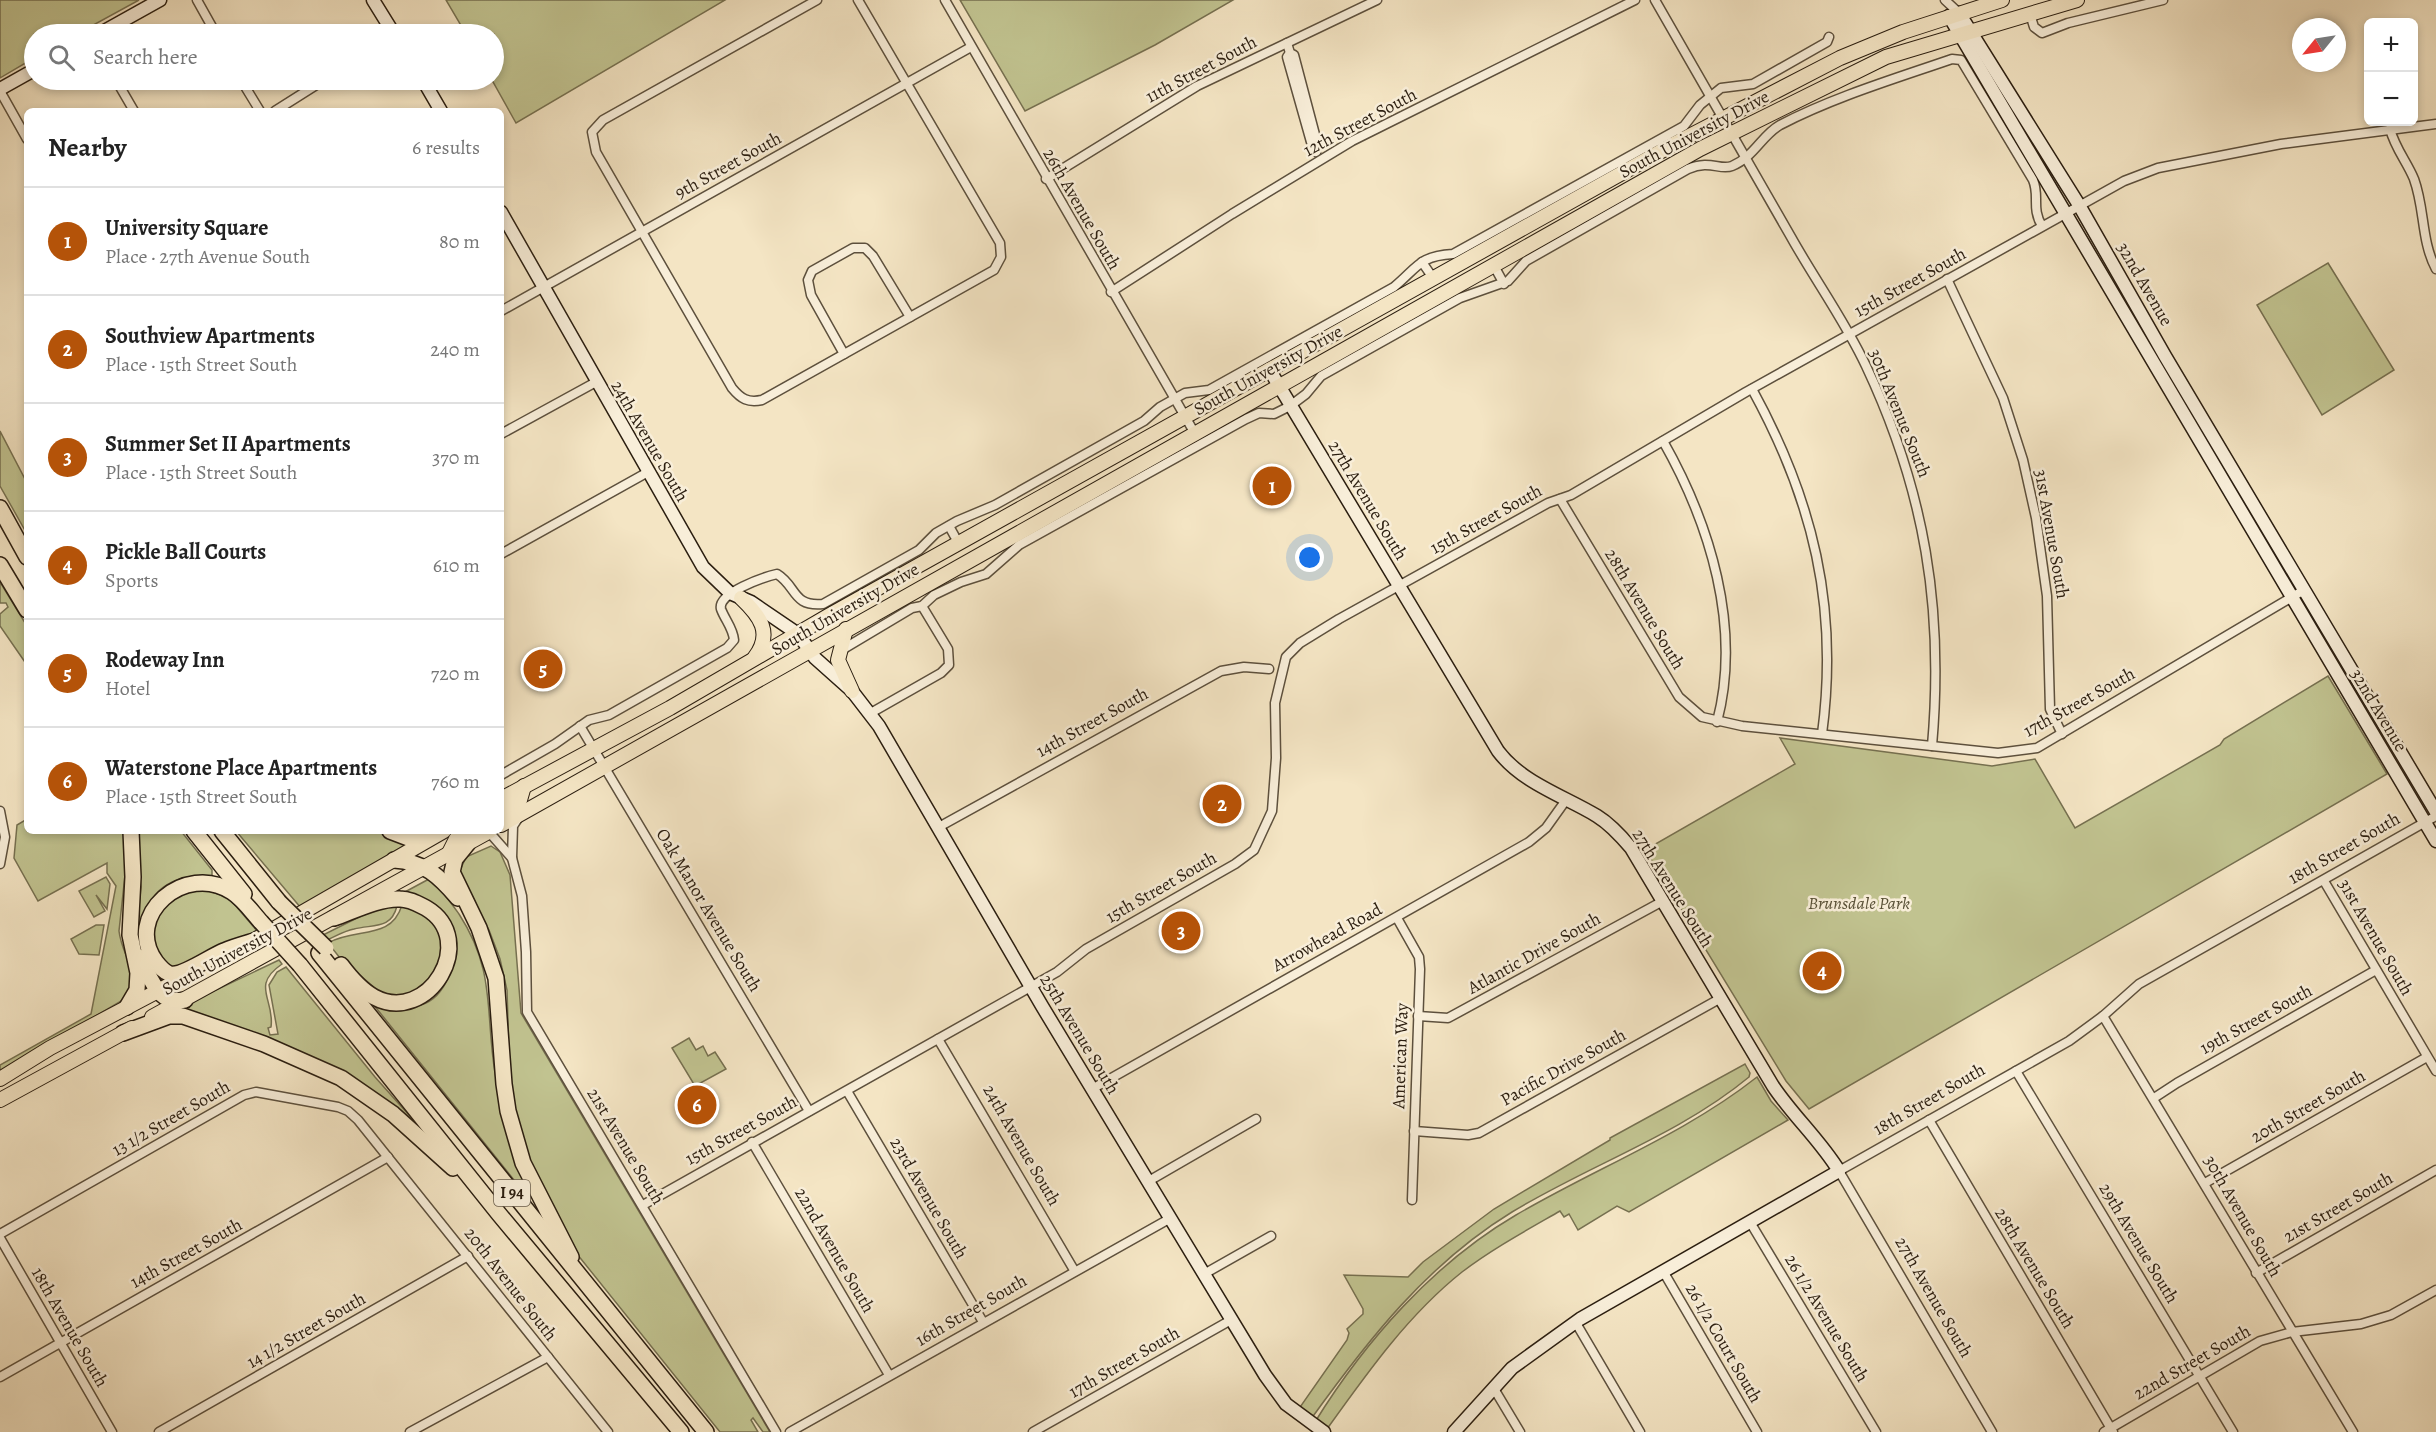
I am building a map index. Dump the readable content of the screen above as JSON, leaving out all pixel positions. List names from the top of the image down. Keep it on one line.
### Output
{"streets":{"highway":["I 94"],"main road":["South University Drive"],"street":["11th Street South","12th Street South","9th Street South","26th Avenue South","15th Street South","32nd Avenue","30th Avenue South","24th Avenue South","27th Avenue South","31st Avenue South","28th Avenue South","17th Street South","14th Street South","18th Street South","Oak Manor Avenue South","Arrowhead Road","Atlantic Drive South","19th Street South","25th Avenue South","American Way","Pacific Drive South","20th Street South","13 1/2 Street South","21st Avenue South","23rd Avenue South","21st Street South","29th Avenue South","22nd Avenue South","20th Avenue South","16th Street South","26 1/2 Avenue South","18th Avenue South","14 1/2 Street South","26 1/2 Court South","22nd Street South"]},"crossings":[["11th Street South","26th Avenue South"],["12th Street South","26th Avenue South"],["South University Drive","26th Avenue South"],["South University Drive","32nd Avenue"],["South University Drive","30th Avenue South"],["South University Drive","24th Avenue South"],["South University Drive","27th Avenue South"],["South University Drive","Oak Manor Avenue South"],["South University Drive","25th Avenue South"],["South University Drive","21st Avenue South"],["9th Street South","26th Avenue South"],["9th Street South","24th Avenue South"],["15th Street South","32nd Avenue"],["15th Street South","30th Avenue South"],["15th Street South","24th Avenue South"],["15th Street South","27th Avenue South"],["15th Street South","31st Avenue South"],["15th Street South","28th Avenue South"],["15th Street South","Oak Manor Avenue South"],["15th Street South","25th Avenue South"],["15th Street South","21st Avenue South"],["15th Street South","23rd Avenue South"],["15th Street South","22nd Avenue South"],["32nd Avenue","17th Street South"],["32nd Avenue","18th Street South"],["30th Avenue South","17th Street South"],["30th Avenue South","18th Street South"],["30th Avenue South","19th Street South"],["30th Avenue South","20th Street South"],["30th Avenue South","21st Street South"],["30th Avenue South","22nd Street South"],["24th Avenue South","25th Avenue South"],["24th Avenue South","16th Street South"],["27th Avenue South","18th Street South"],["27th Avenue South","Arrowhead Road"],["27th Avenue South","Atlantic Drive South"],["27th Avenue South","Pacific Drive South"],["31st Avenue South","17th Street South"],["31st Avenue South","18th Street South"],["31st Avenue South","19th Street South"],["31st Avenue South","20th Street South"],["28th Avenue South","17th Street South"],["28th Avenue South","18th Street South"],["28th Avenue South","22nd Street South"],["17th Street South","25th Avenue South"],["14th Street South","25th Avenue South"],["14th Street South","13 1/2 Street South"],["14th Street South","20th Avenue South"],["14th Street South","18th Avenue South"],["18th Street South","29th Avenue South"],["18th Street South","26 1/2 Avenue South"],["18th Street South","26 1/2 Court South"],["Arrowhead Road","25th Avenue South"],["Arrowhead Road","American Way"],["Atlantic Drive South","American Way"],["25th Avenue South","16th Street South"],["American Way","Pacific Drive South"],["13 1/2 Street South","20th Avenue South"],["13 1/2 Street South","18th Avenue South"],["23rd Avenue South","16th Street South"],["29th Avenue South","22nd Street South"],["22nd Avenue South","16th Street South"],["20th Avenue South","14 1/2 Street South"]],"parks":["Brunsdale Park"],"north":"bottom left","page":{"map_buttons":["+","−"],"search":"Search here","heading":["Nearby","6 results"],"list":[{"mark":"1","name":"University Square","note":"Place · 27th Avenue South","value":"80 m"},{"mark":"2","name":"Southview Apartments","note":"Place · 15th Street South","value":"240 m"},{"mark":"3","name":"Summer Set II Apartments","note":"Place · 15th Street South","value":"370 m"},{"mark":"4","name":"Pickle Ball Courts","note":"Sports","value":"610 m"},{"mark":"5","name":"Rodeway Inn","note":"Hotel","value":"720 m"},{"mark":"6","name":"Waterstone Place Apartments","note":"Place · 15th Street South","value":"760 m"}],"pins":["1","5","2","3","4","6"]}}
